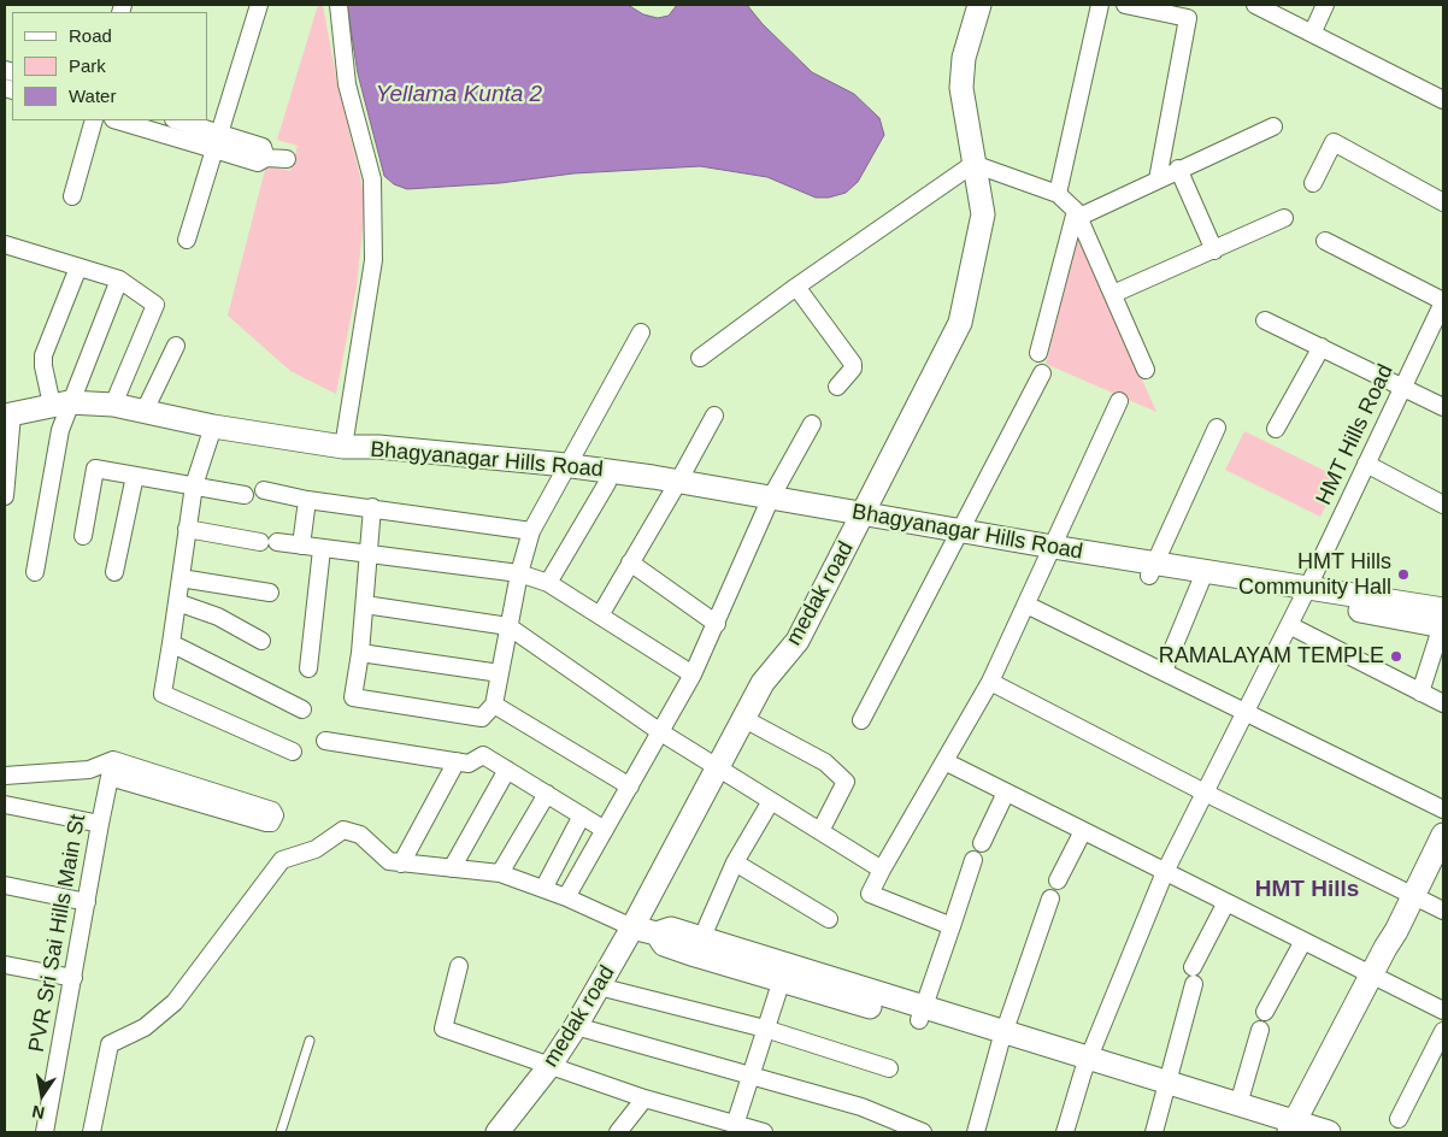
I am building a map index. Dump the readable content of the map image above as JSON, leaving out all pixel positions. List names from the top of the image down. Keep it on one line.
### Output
{"streets":{"street":["HMT Hills Road","Bhagyanagar Hills Road","medak road","PVR Sri Sai Hills Main St"]},"crossings":[["HMT Hills Road","Bhagyanagar Hills Road"],["Bhagyanagar Hills Road","medak road"]],"districts":["HMT Hills"],"water":["Yellama Kunta 2"],"places":["HMT Hills Community Hall","RAMALAYAM TEMPLE"],"legend":["Road","Park","Water"],"north":"bottom"}
